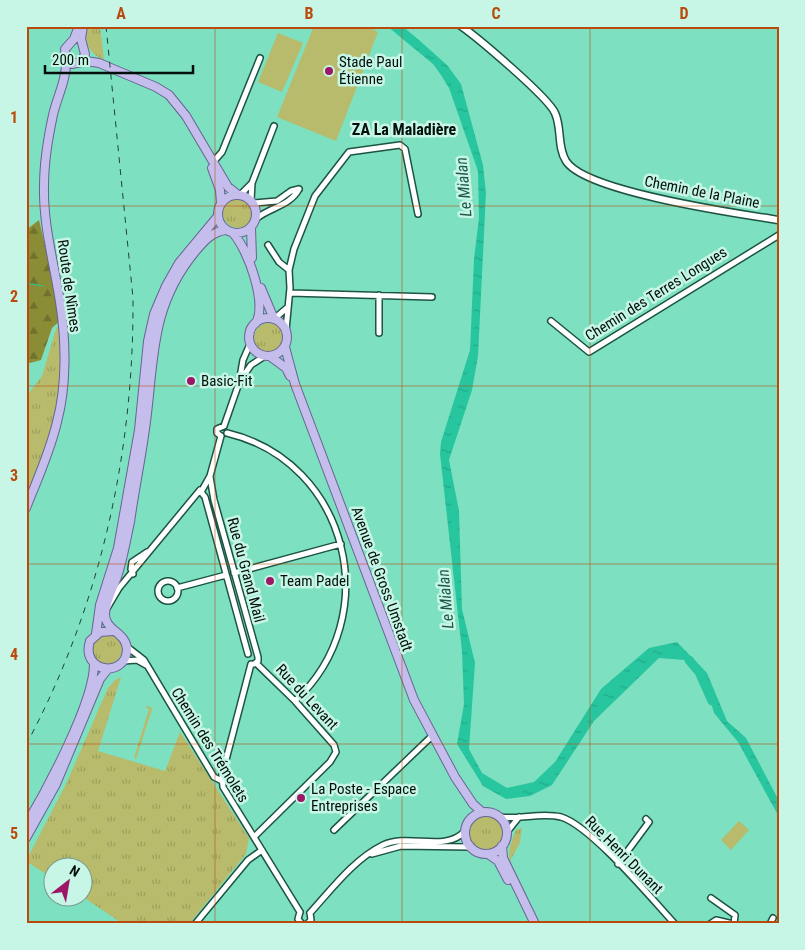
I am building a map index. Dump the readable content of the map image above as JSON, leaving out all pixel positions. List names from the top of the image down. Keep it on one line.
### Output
{"streets":{"main road":["Route de Nîmes","Avenue de Gross Umstadt"],"street":["Chemin de la Plaine","Chemin des Terres Longues","Rue du Grand Mail","Rue du Levant","Chemin des Trémolets","Rue Henri Dunant"]},"crossings":[["Rue du Grand Mail","Rue du Levant"],["Avenue de Gross Umstadt","Rue Henri Dunant"],["Rue du Levant","Chemin des Trémolets"]],"districts":["ZA La Maladière"],"water":["Le Mialan"],"places":["Stade Paul Étienne","Basic-Fit","Team Padel","La Poste - Espace Entreprises"],"scale_bar":"200 m","north":"top right","grid":{"columns":["A","B","C","D"],"rows":["1","2","3","4","5"]}}
